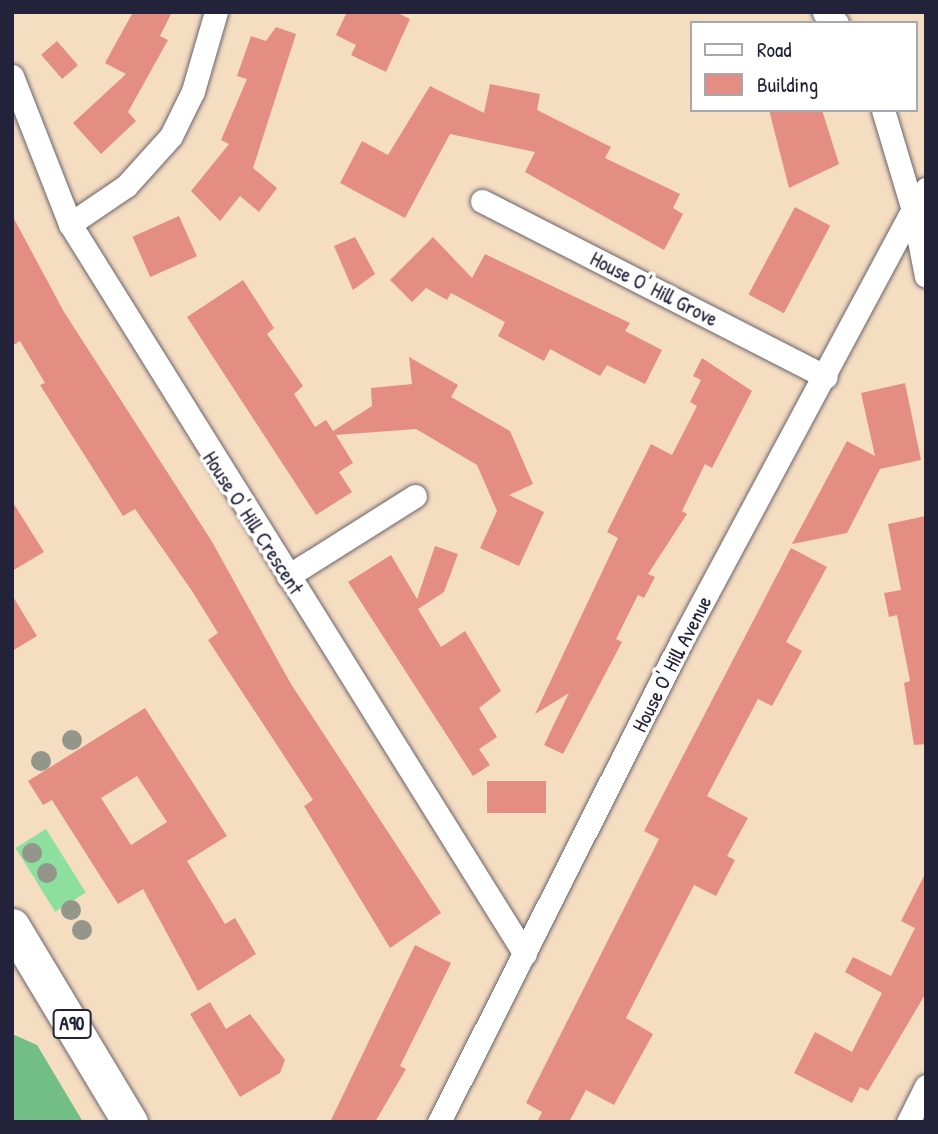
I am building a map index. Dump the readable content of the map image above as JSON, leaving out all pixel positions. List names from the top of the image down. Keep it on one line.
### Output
{"streets":{"main road":["A90"],"street":["House O' Hill Grove","House O' Hill Crescent","House O' Hill Avenue"]},"crossings":[["House O' Hill Grove","House O' Hill Avenue"],["House O' Hill Crescent","House O' Hill Avenue"]],"legend":["Road","Building"]}
